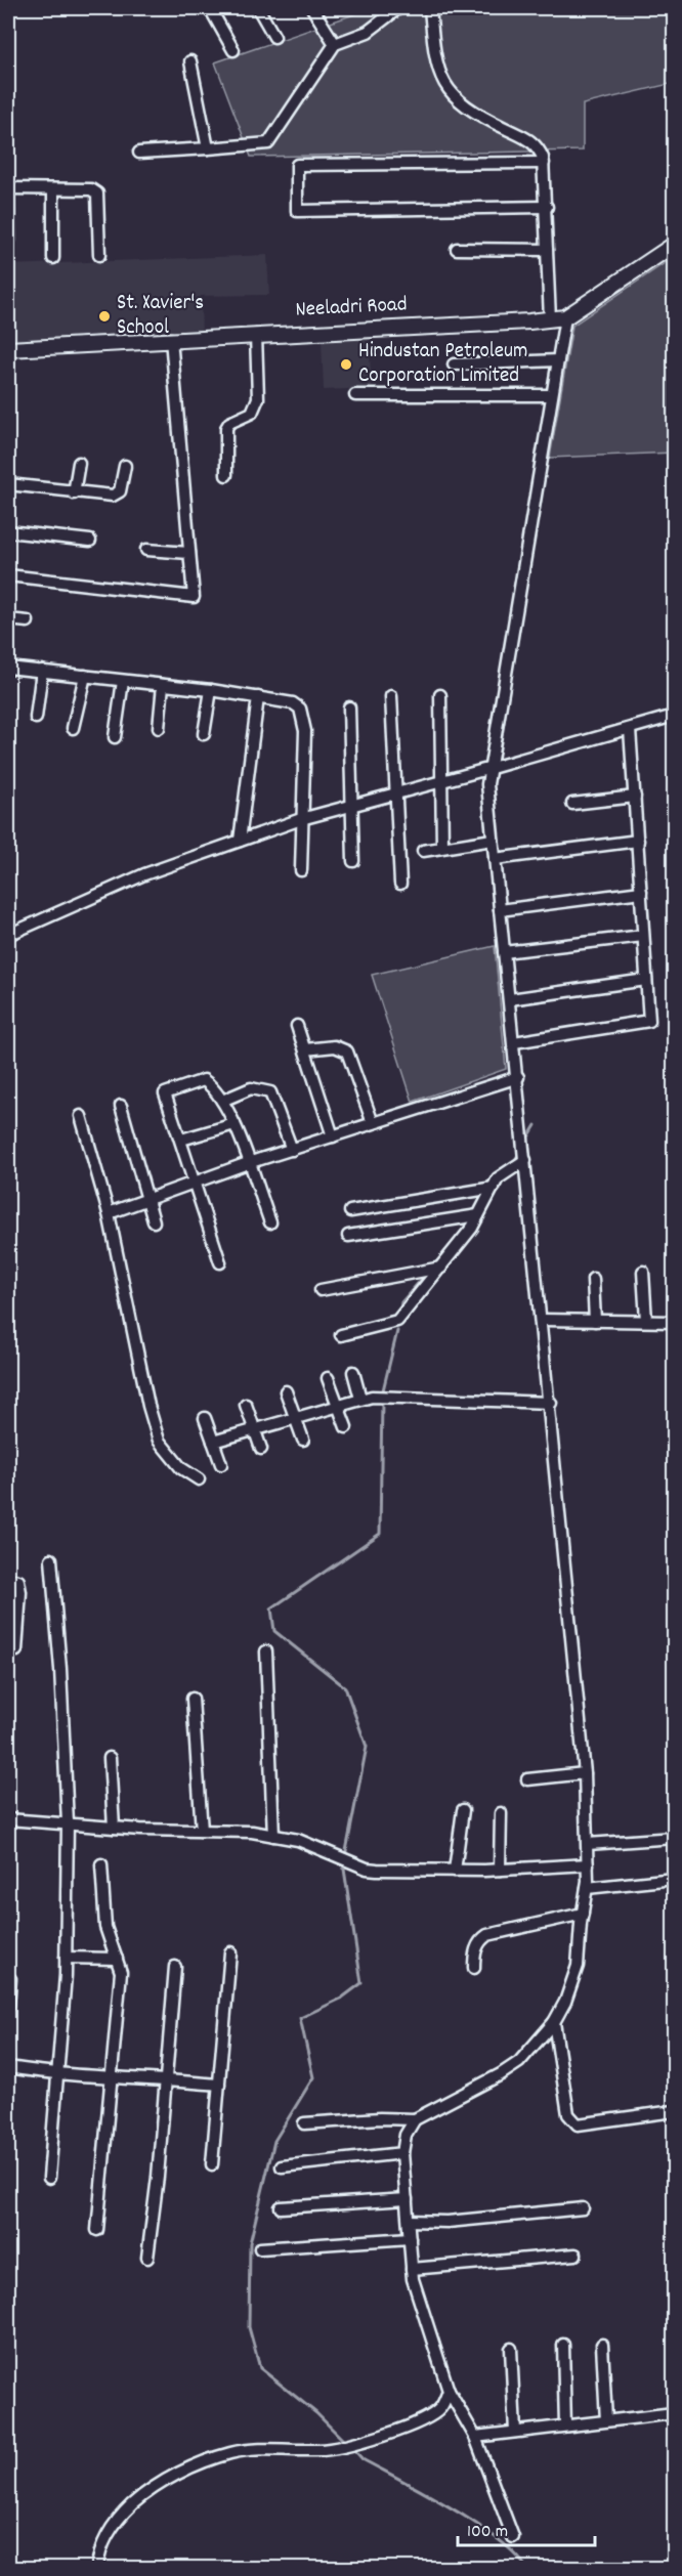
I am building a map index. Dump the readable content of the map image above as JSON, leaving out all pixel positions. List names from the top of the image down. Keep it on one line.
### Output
{"streets":{"main road":["Neeladri Road"]},"places":["St. Xavier's School","Hindustan Petroleum Corporation Limited"],"scale_bar":"100 m"}
